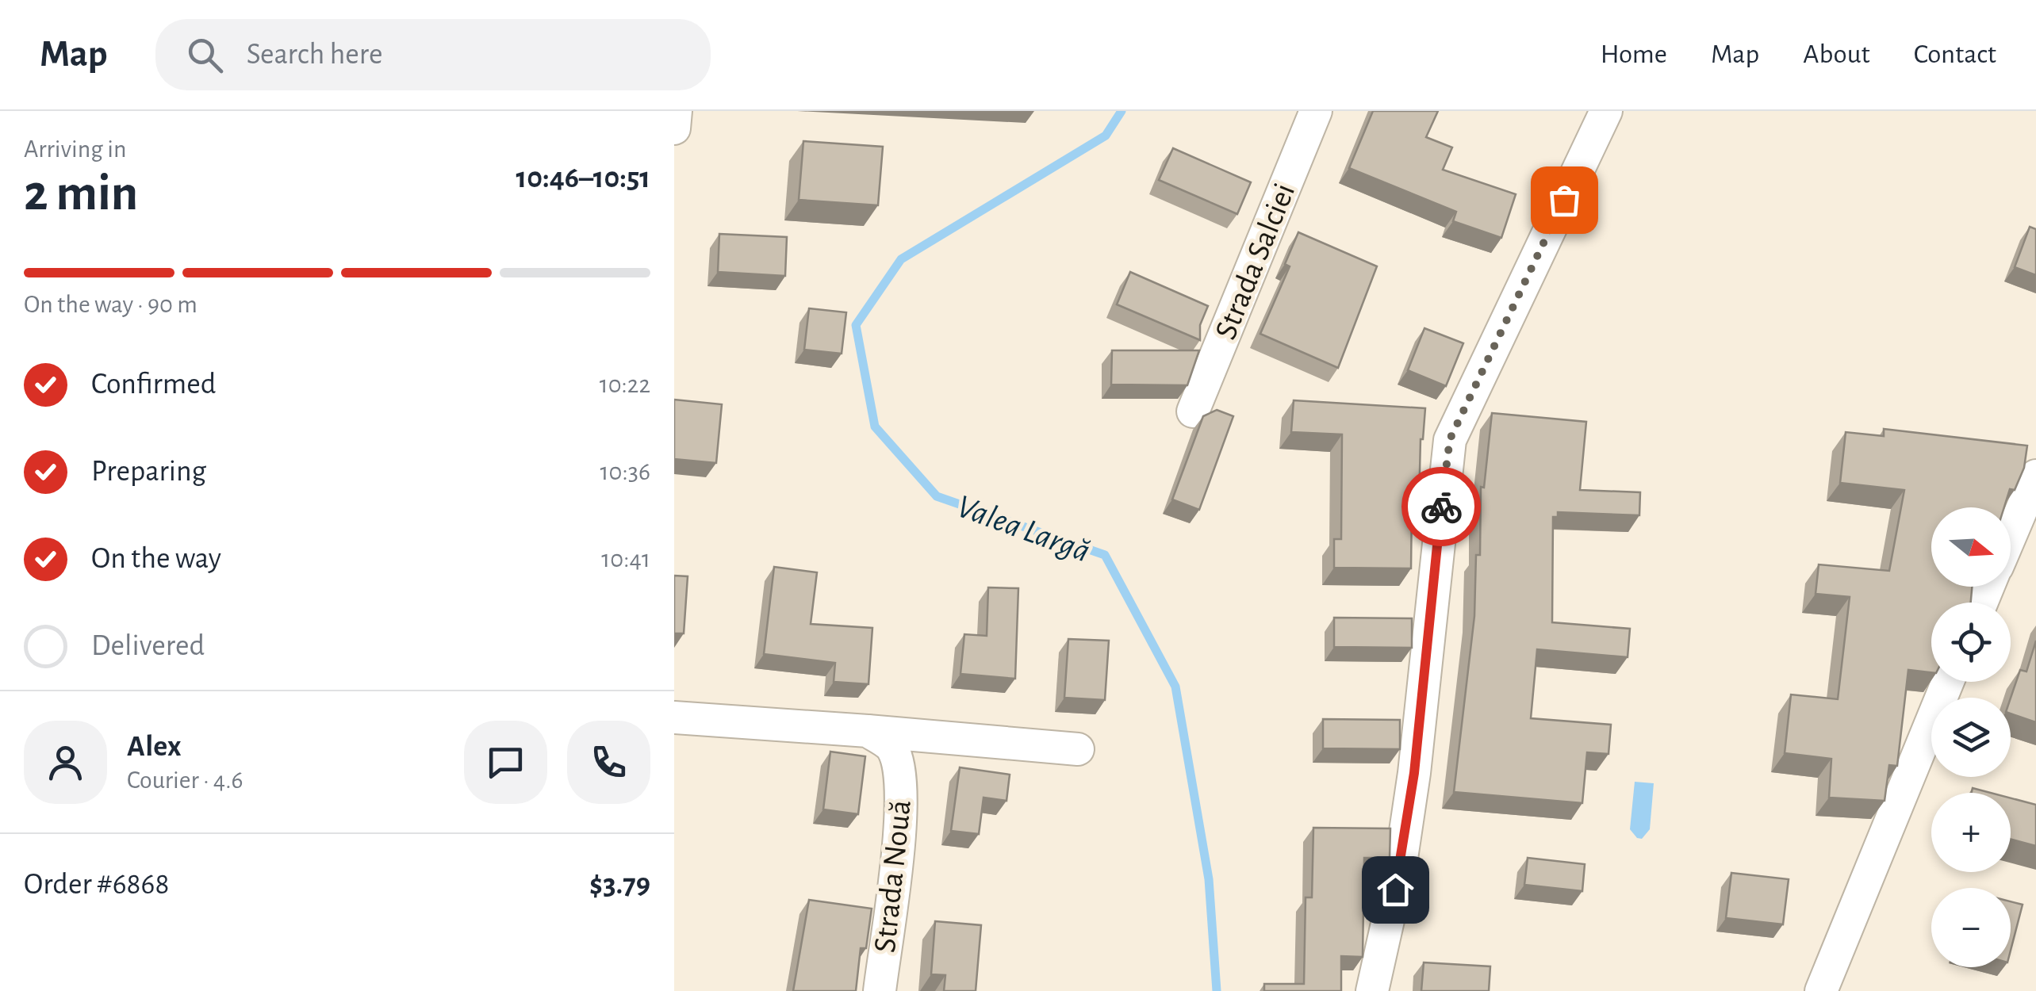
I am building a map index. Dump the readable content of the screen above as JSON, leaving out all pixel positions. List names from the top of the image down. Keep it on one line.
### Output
{"streets":{"street":["Strada Salciei","Strada Nouă"]},"water":["Valea Largă"],"north":"right","page":{"header":"Map","search":"Search here","nav":["Home","Map","About","Contact"],"heading":["2 min","Arriving in","10:46–10:51"],"panel":["Alex","Courier · 4.6","Order #6868","$3.79"],"bar":"On the way · 90 m","list":[["Confirmed","10:22"],["Preparing","10:36"],["On the way","10:41"],"Delivered"],"map_buttons":["+","−"]}}
